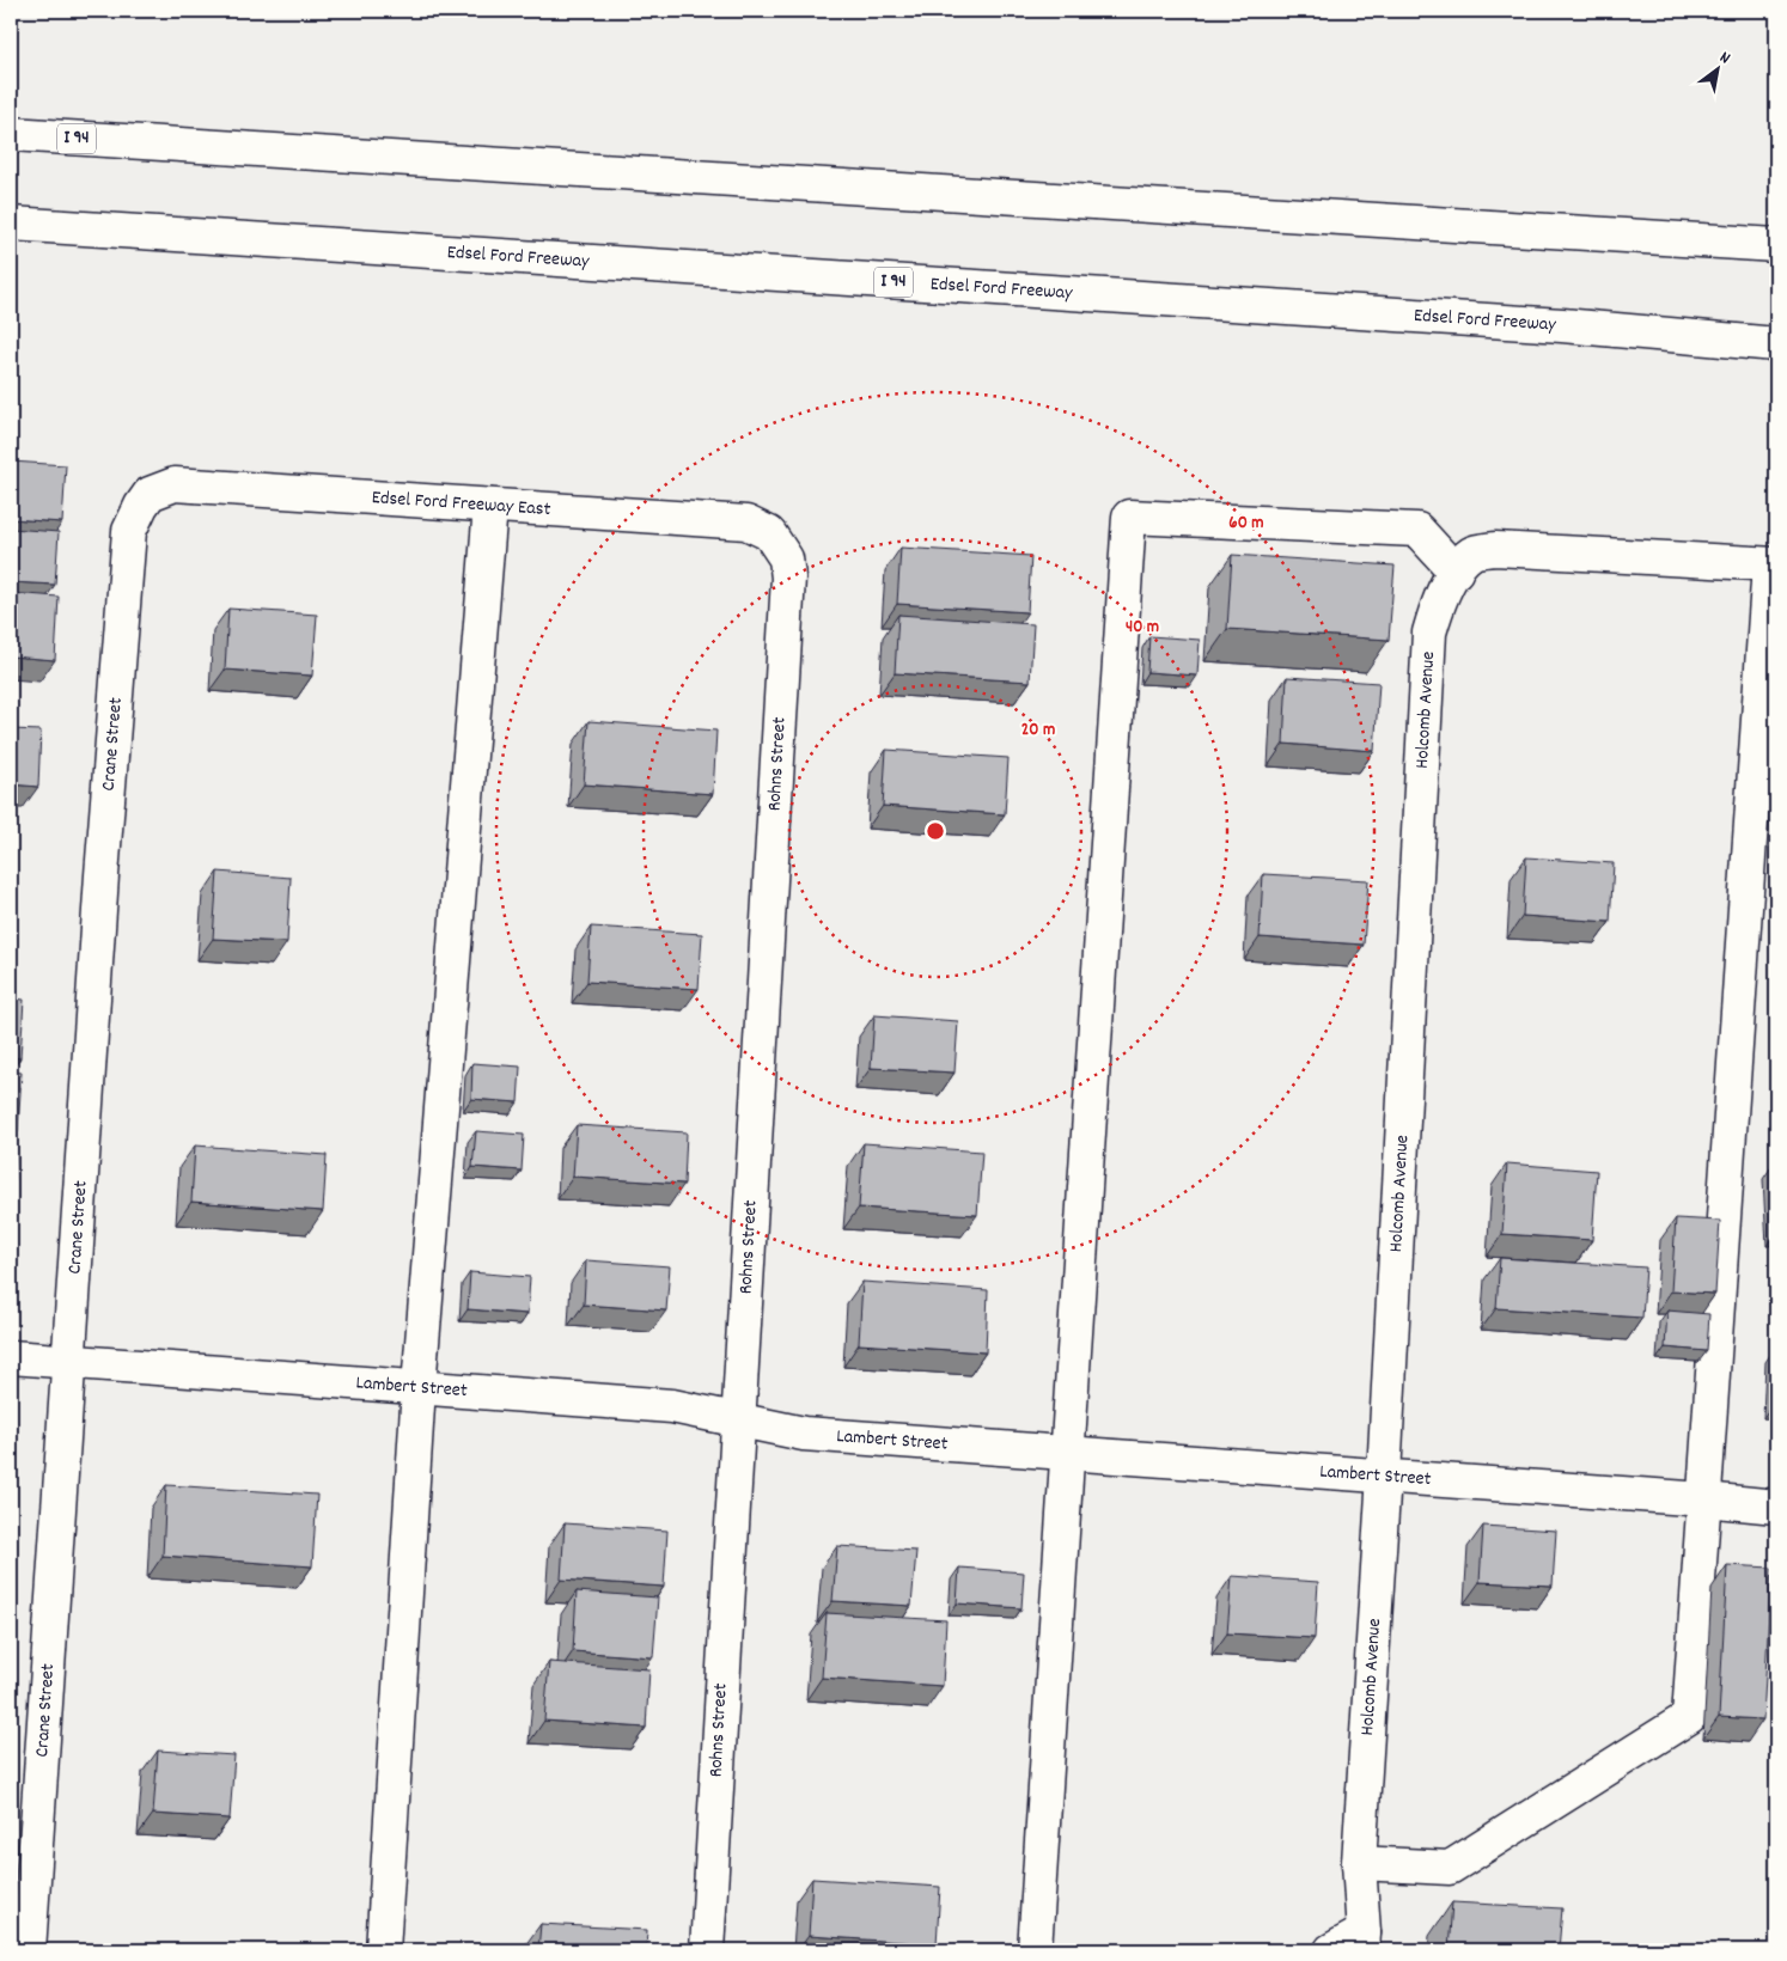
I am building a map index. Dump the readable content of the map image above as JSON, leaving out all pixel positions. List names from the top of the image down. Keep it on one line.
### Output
{"streets":{"main road":["I 94","Edsel Ford Freeway","Edsel Ford Freeway East","Holcomb Avenue","Crane Street","Rohns Street","Lambert Street"]},"crossings":[["Edsel Ford Freeway East","Crane Street"],["Edsel Ford Freeway East","Rohns Street"],["Holcomb Avenue","Lambert Street"],["Crane Street","Lambert Street"],["Rohns Street","Lambert Street"]],"north":"top right","rings":["60 m","40 m","20 m"]}
